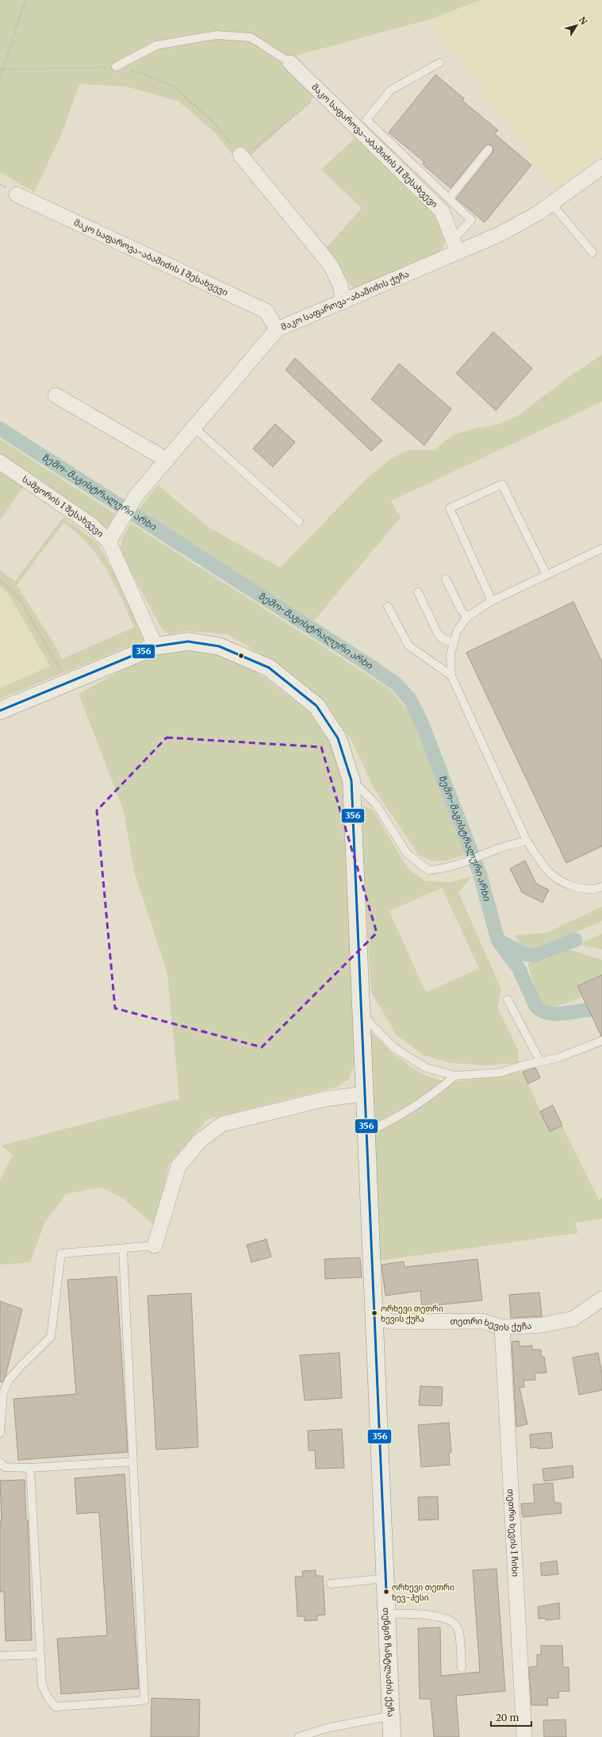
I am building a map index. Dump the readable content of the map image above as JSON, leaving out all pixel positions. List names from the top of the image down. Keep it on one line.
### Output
{"streets":{"street":["მაკო საფაროვა-აბაშიძის II შესახვევი","მაკო საფაროვა-აბაშიძის I შესახვევი","მაკო საფაროვა-აბაშიძის ქუჩა","სამგორის I შესახვევი","თეთრი ხევის ქუჩა","თეთრი ხევის I ჩიხი","თენგიზ ჩანტლაძის ქუჩა"]},"crossings":[["მაკო საფაროვა-აბაშიძის II შესახვევი","მაკო საფაროვა-აბაშიძის ქუჩა"],["მაკო საფაროვა-აბაშიძის I შესახვევი","მაკო საფაროვა-აბაშიძის ქუჩა"],["მაკო საფაროვა-აბაშიძის ქუჩა","სამგორის I შესახვევი"],["სამგორის I შესახვევი","თენგიზ ჩანტლაძის ქუჩა"],["თეთრი ხევის ქუჩა","თეთრი ხევის I ჩიხი"],["თეთრი ხევის ქუჩა","თენგიზ ჩანტლაძის ქუჩა"]],"water":["ზემო-მაგისტრალური არხი"],"places":["ორხევი თეთრი ხევის ქუჩა","ორხევი თეთრი ხევ-ჰესი"],"lines":["transit line 356"],"scale_bar":"20 m","north":"top right"}
